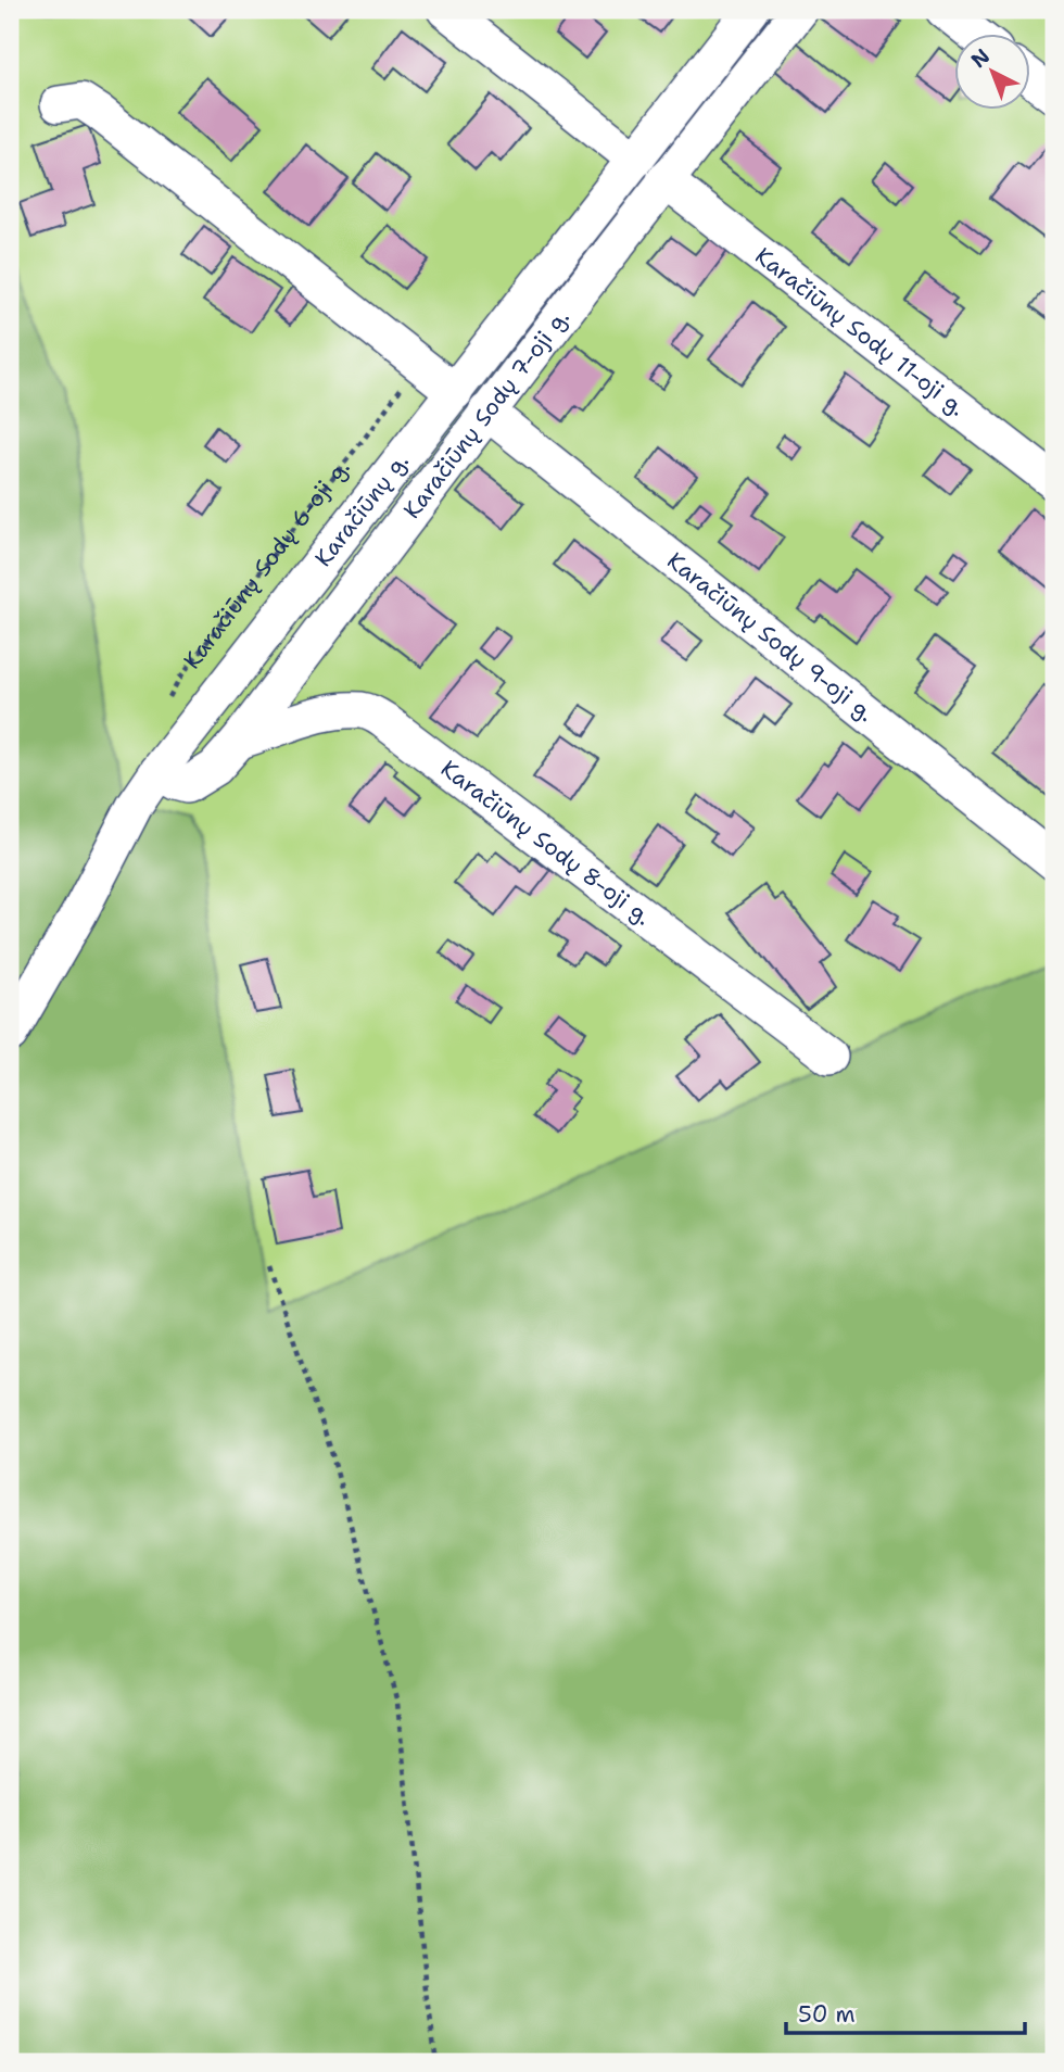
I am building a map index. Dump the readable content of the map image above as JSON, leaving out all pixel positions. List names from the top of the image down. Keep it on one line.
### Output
{"streets":{"street":["Karačiūnų Sodų 11-oji g.","Karačiūnų Sodų 7-oji g.","Karačiūnų g.","Karačiūnų Sodų 9-oji g.","Karačiūnų Sodų 8-oji g."],"path":["Karačiūnų Sodų 6-oji g."]},"crossings":[["Karačiūnų Sodų 11-oji g.","Karačiūnų Sodų 7-oji g."],["Karačiūnų Sodų 7-oji g.","Karačiūnų g."],["Karačiūnų Sodų 7-oji g.","Karačiūnų Sodų 9-oji g."],["Karačiūnų Sodų 7-oji g.","Karačiūnų Sodų 8-oji g."]],"scale_bar":"50 m","north":"top left"}
